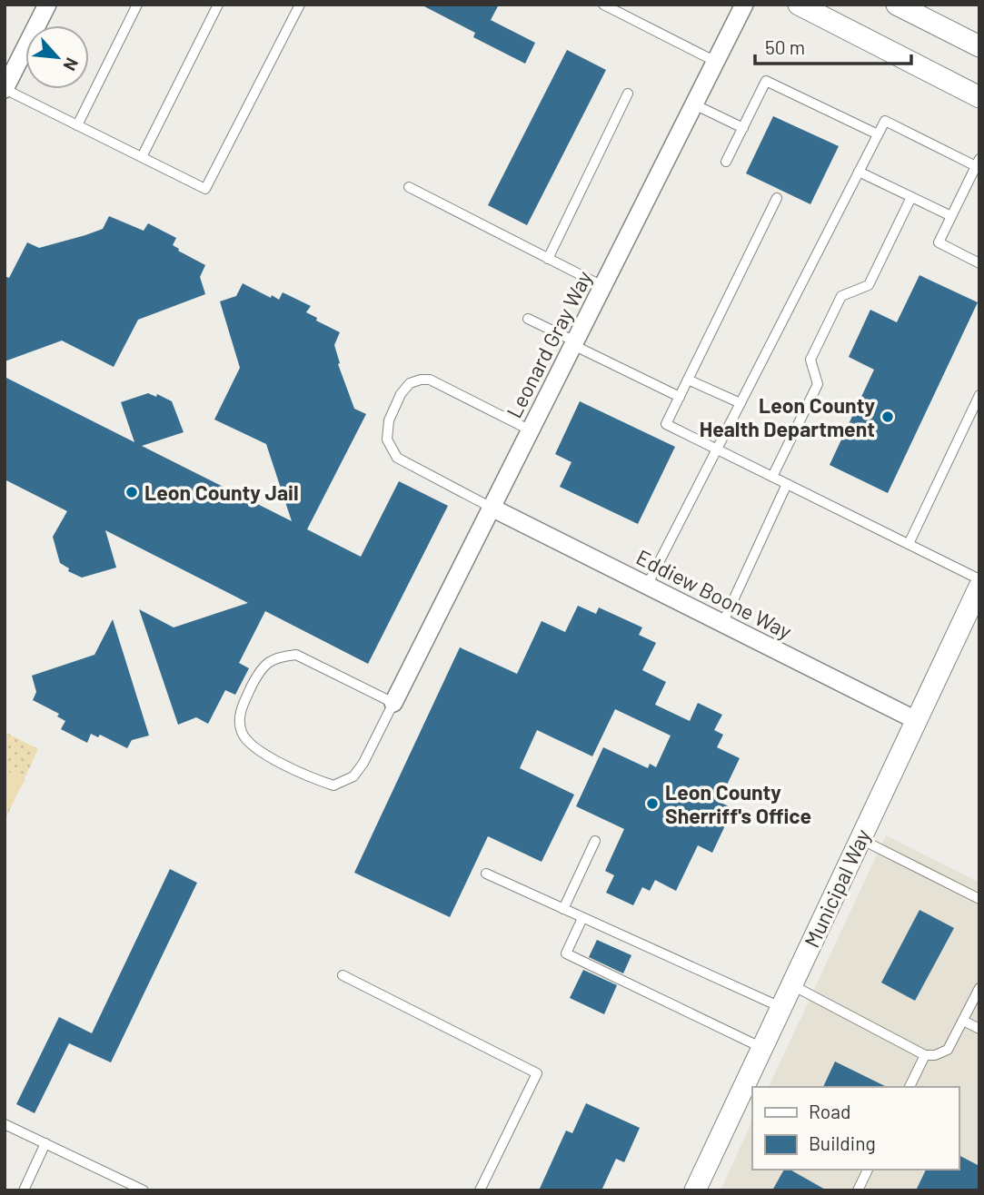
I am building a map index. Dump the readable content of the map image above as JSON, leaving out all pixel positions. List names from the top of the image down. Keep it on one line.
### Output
{"streets":{"street":["Leonard Gray Way","Eddiew Boone Way","Municipal Way"]},"crossings":[["Leonard Gray Way","Eddiew Boone Way"],["Eddiew Boone Way","Municipal Way"]],"places":["Leon County Health Department","Leon County Jail","Leon County Sherriff's Office"],"legend":["Road","Building"],"scale_bar":"50 m","north":"bottom right"}
